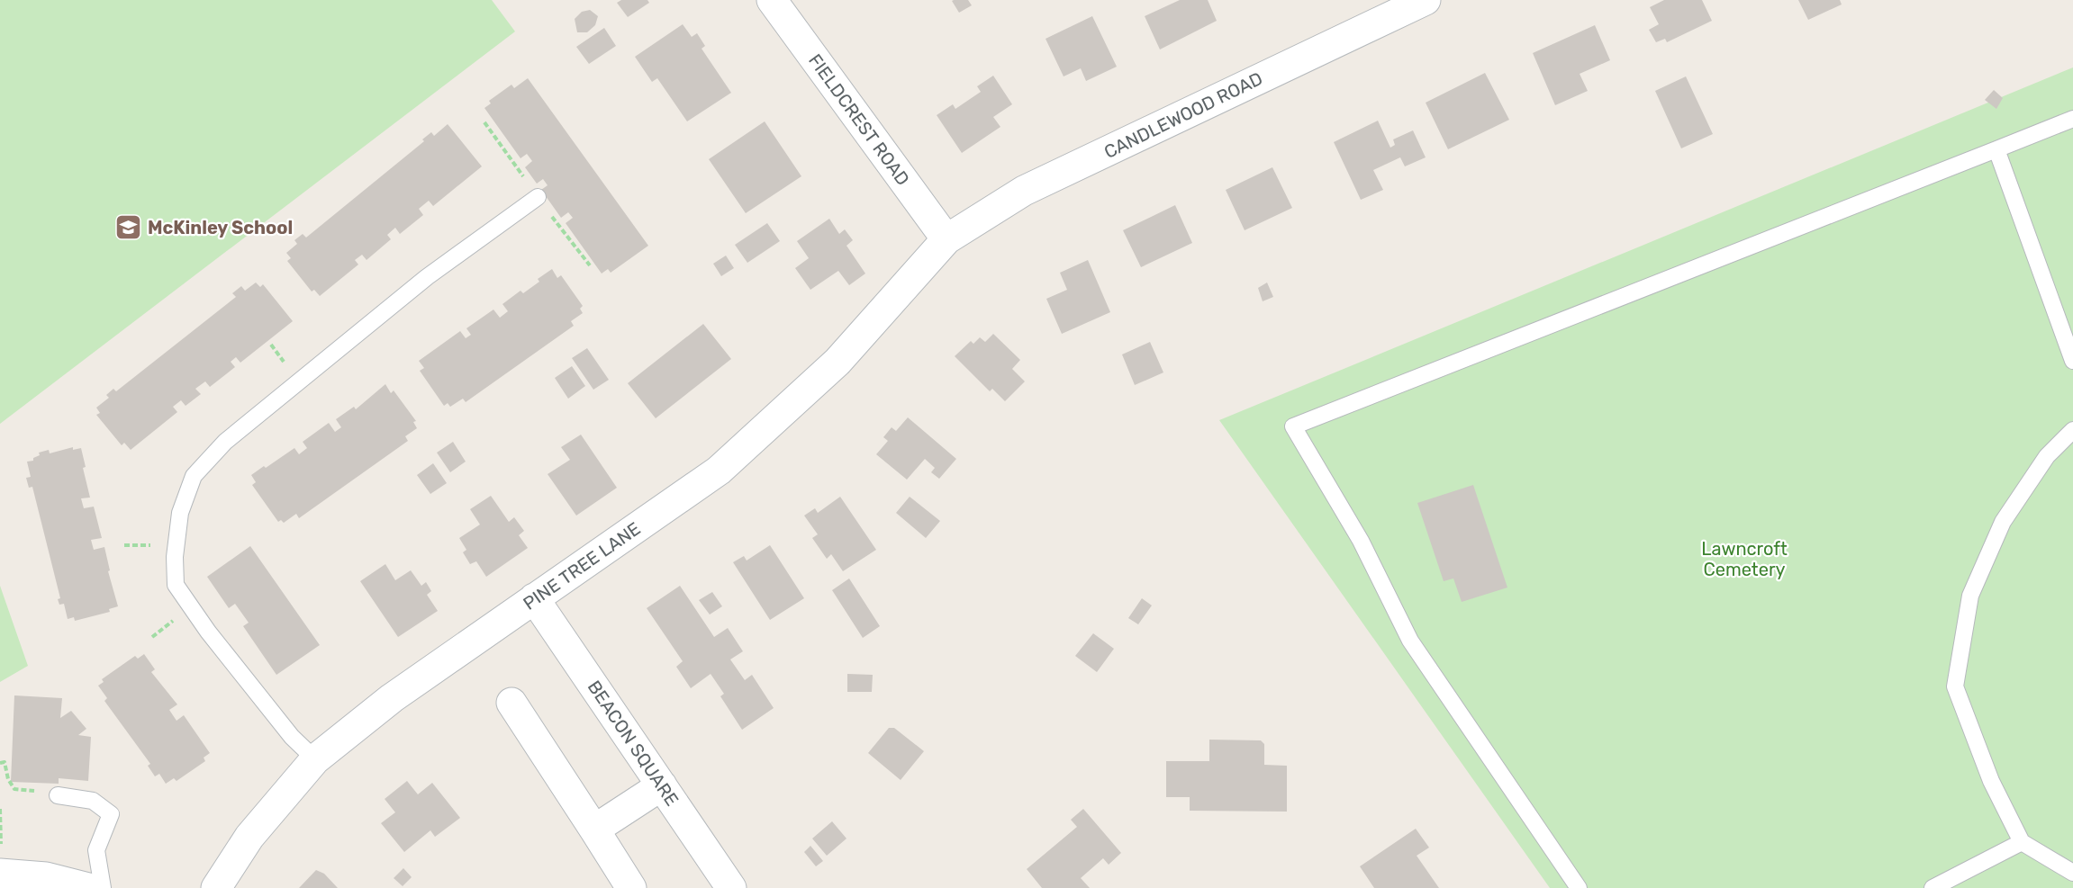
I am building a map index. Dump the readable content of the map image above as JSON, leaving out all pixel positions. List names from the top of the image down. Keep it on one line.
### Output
{"streets":{"street":["CANDLEWOOD ROAD","FIELDCREST ROAD","PINE TREE LANE","BEACON SQUARE"]},"crossings":[["CANDLEWOOD ROAD","FIELDCREST ROAD"],["CANDLEWOOD ROAD","PINE TREE LANE"],["FIELDCREST ROAD","PINE TREE LANE"],["PINE TREE LANE","BEACON SQUARE"]],"parks":["Lawncroft Cemetery"],"places":{"school or university":["McKinley School"]}}
